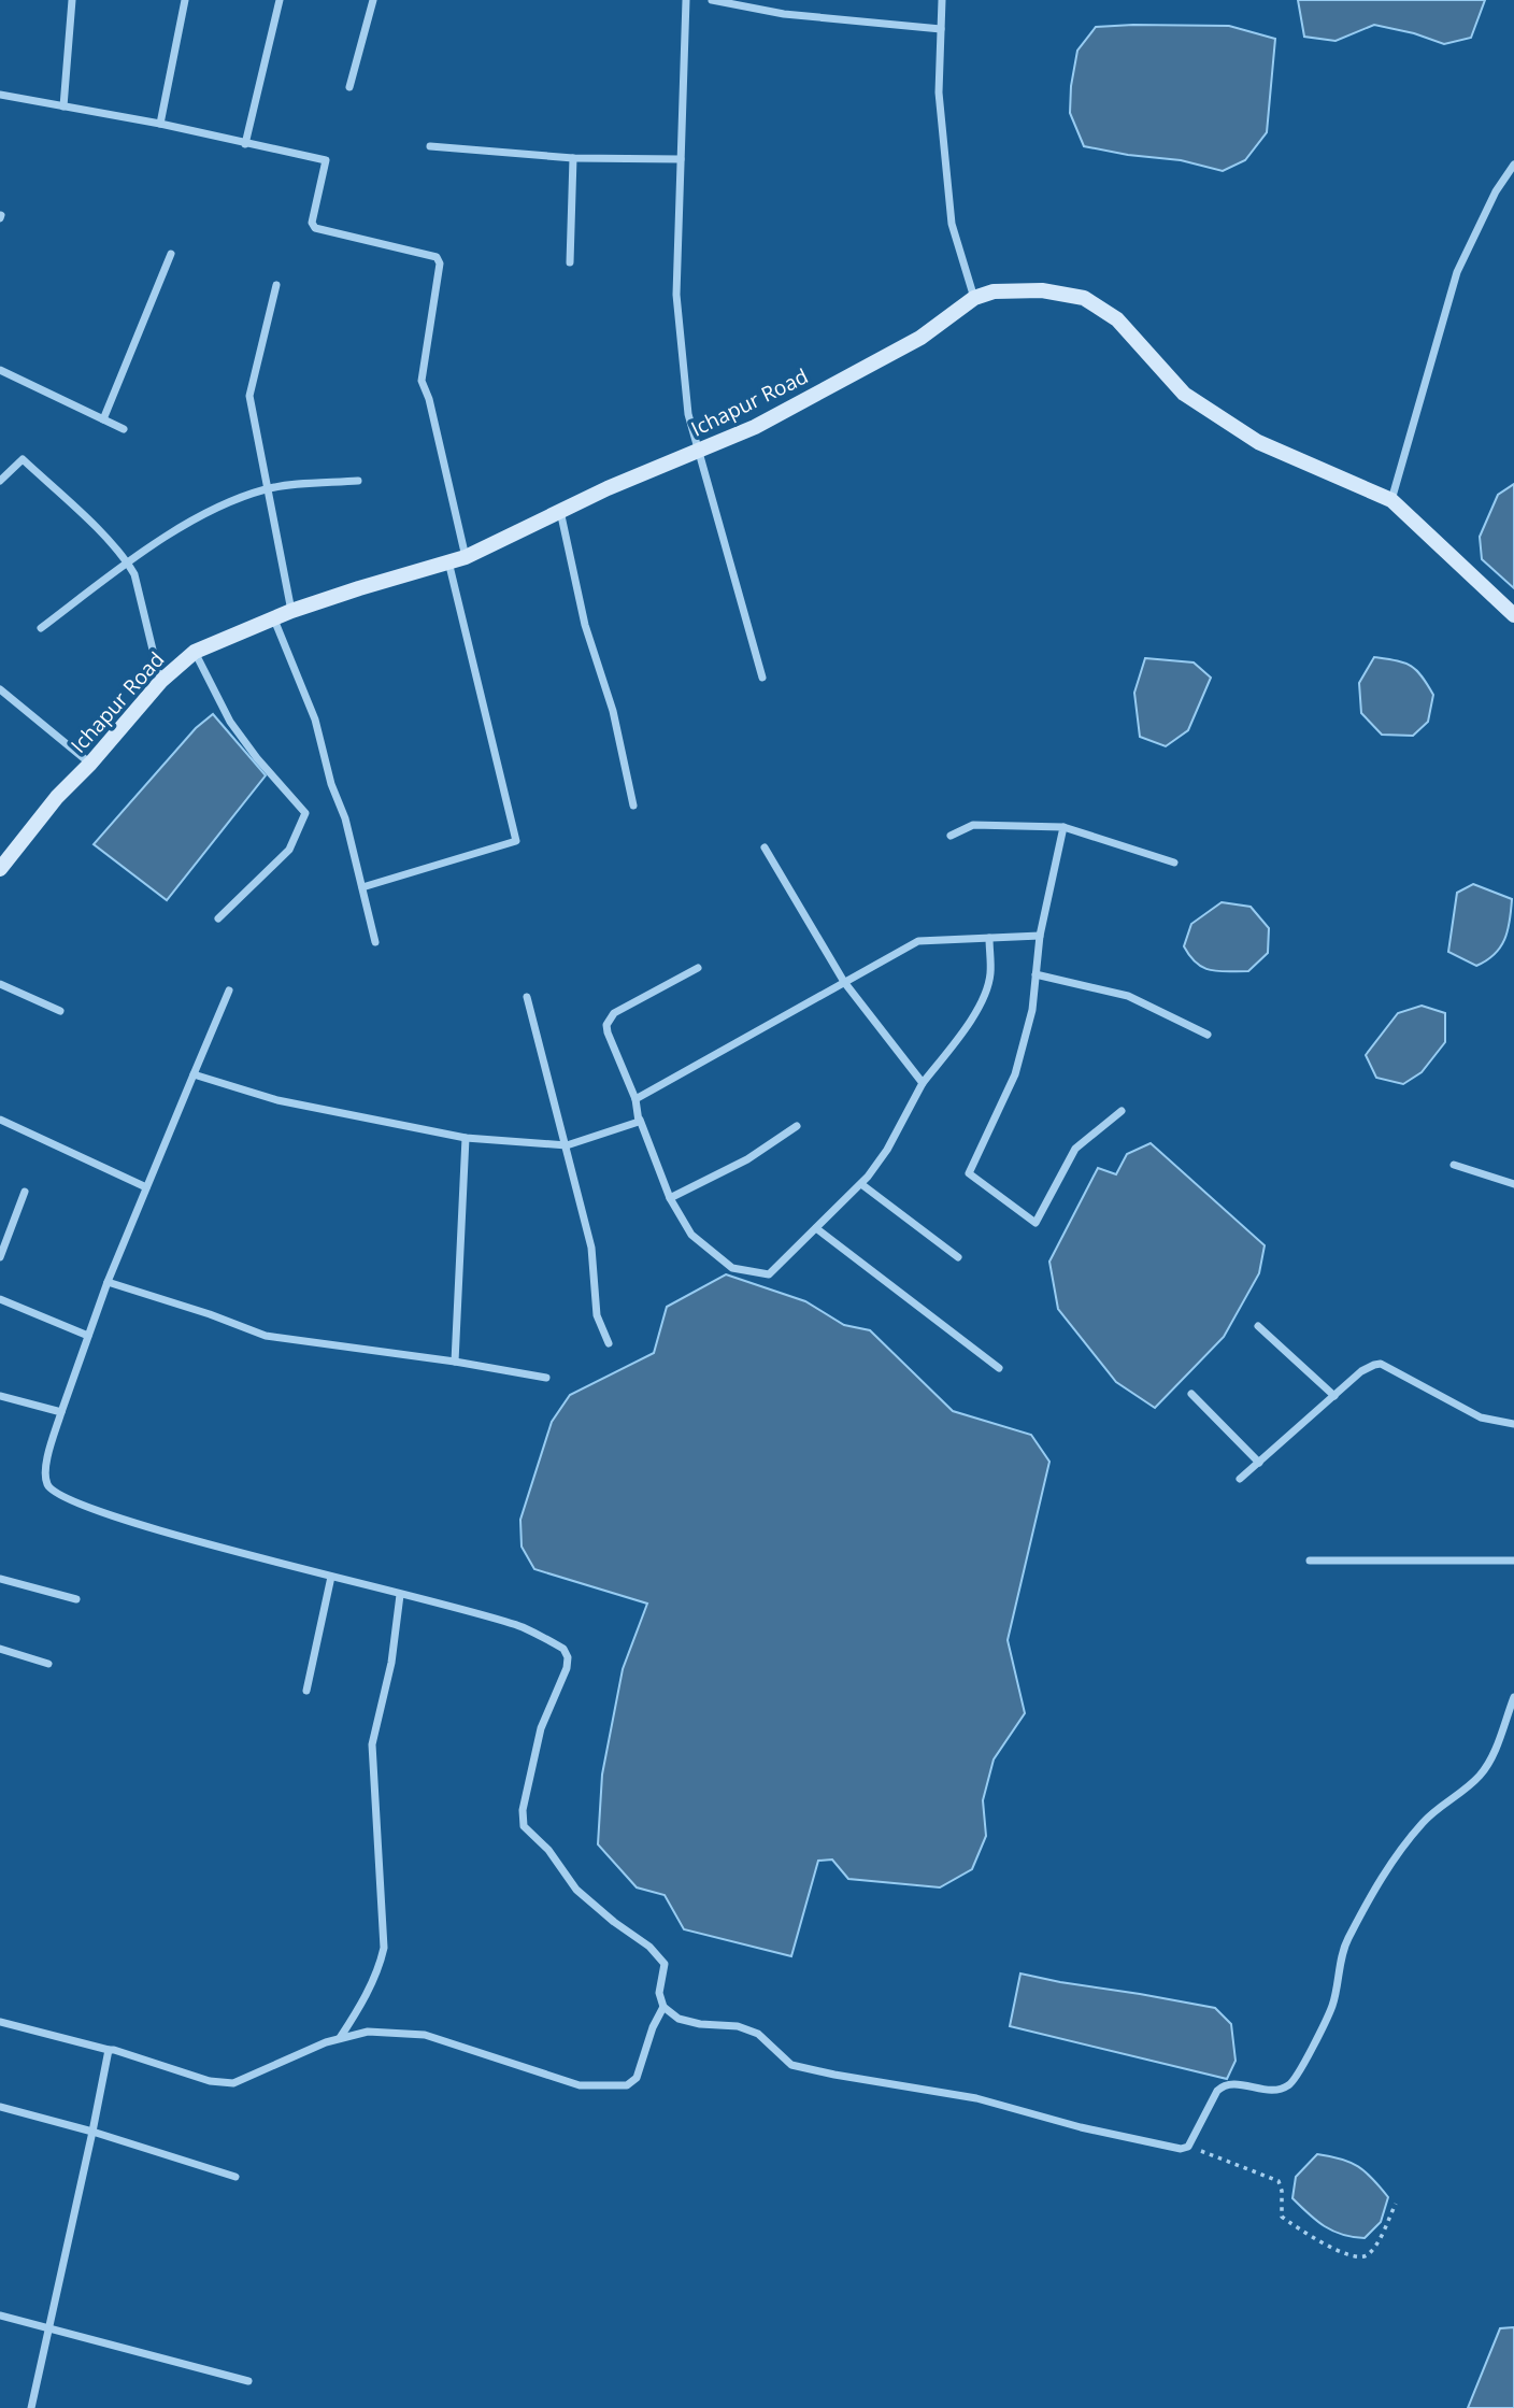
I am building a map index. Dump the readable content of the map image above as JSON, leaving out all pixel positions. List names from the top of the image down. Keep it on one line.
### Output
{"streets":{"street":["Ichapur Road"]}}
